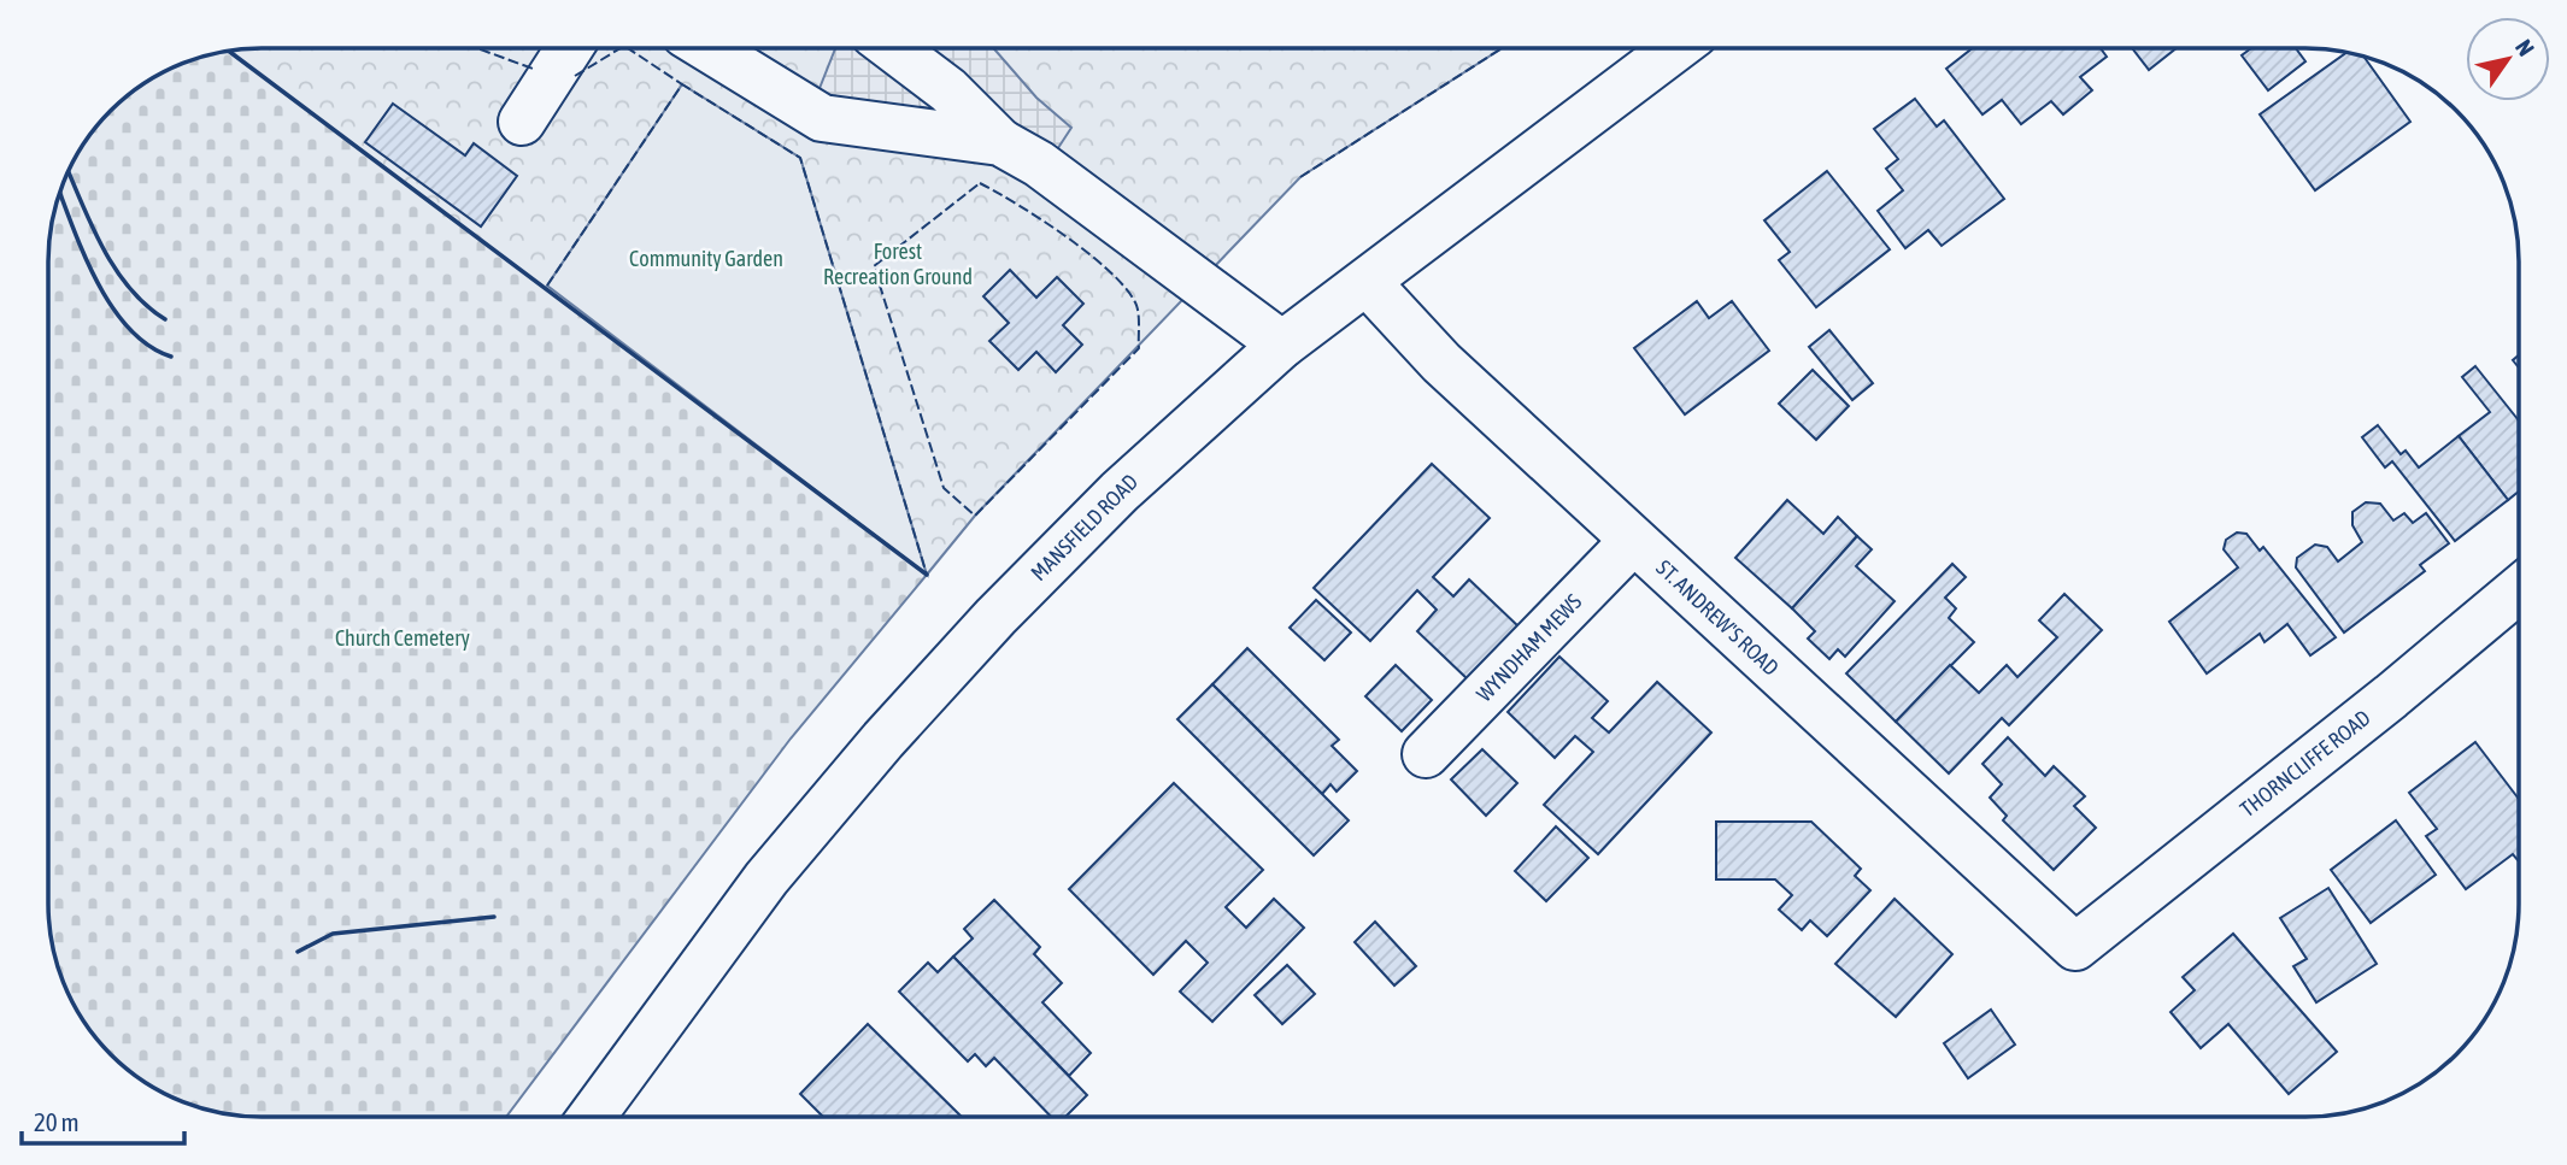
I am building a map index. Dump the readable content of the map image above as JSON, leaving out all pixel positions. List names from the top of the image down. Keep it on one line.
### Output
{"streets":{"main road":["MANSFIELD ROAD","ST. ANDREW'S ROAD","WYNDHAM MEWS","THORNCLIFFE ROAD"]},"crossings":[["MANSFIELD ROAD","ST. ANDREW'S ROAD"],["ST. ANDREW'S ROAD","WYNDHAM MEWS"],["ST. ANDREW'S ROAD","THORNCLIFFE ROAD"]],"parks":["Forest Recreation Ground","Community Garden","Church Cemetery"],"scale_bar":"20 m","north":"top right"}
